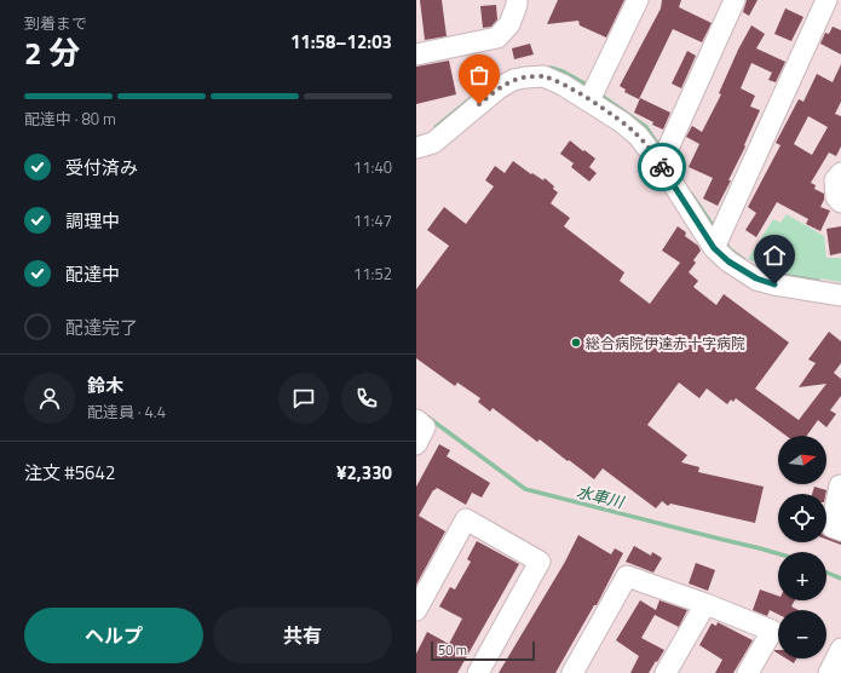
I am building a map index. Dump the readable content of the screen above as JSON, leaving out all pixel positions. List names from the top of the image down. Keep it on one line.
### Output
{"water":["水車川"],"places":["総合病院伊達赤十字病院"],"scale_bar":"50 m","north":"right","page":{"heading":["2 分","到着まで","11:58–12:03"],"panel":["鈴木","配達員 · 4.4","注文 #5642","¥2,330"],"bar":"配達中 · 80 m","list":[["受付済み","11:40"],["調理中","11:47"],["配達中","11:52"],"配達完了"],"map_buttons":["+","−"],"buttons":["ヘルプ","共有"],"scale":"50 m"}}
